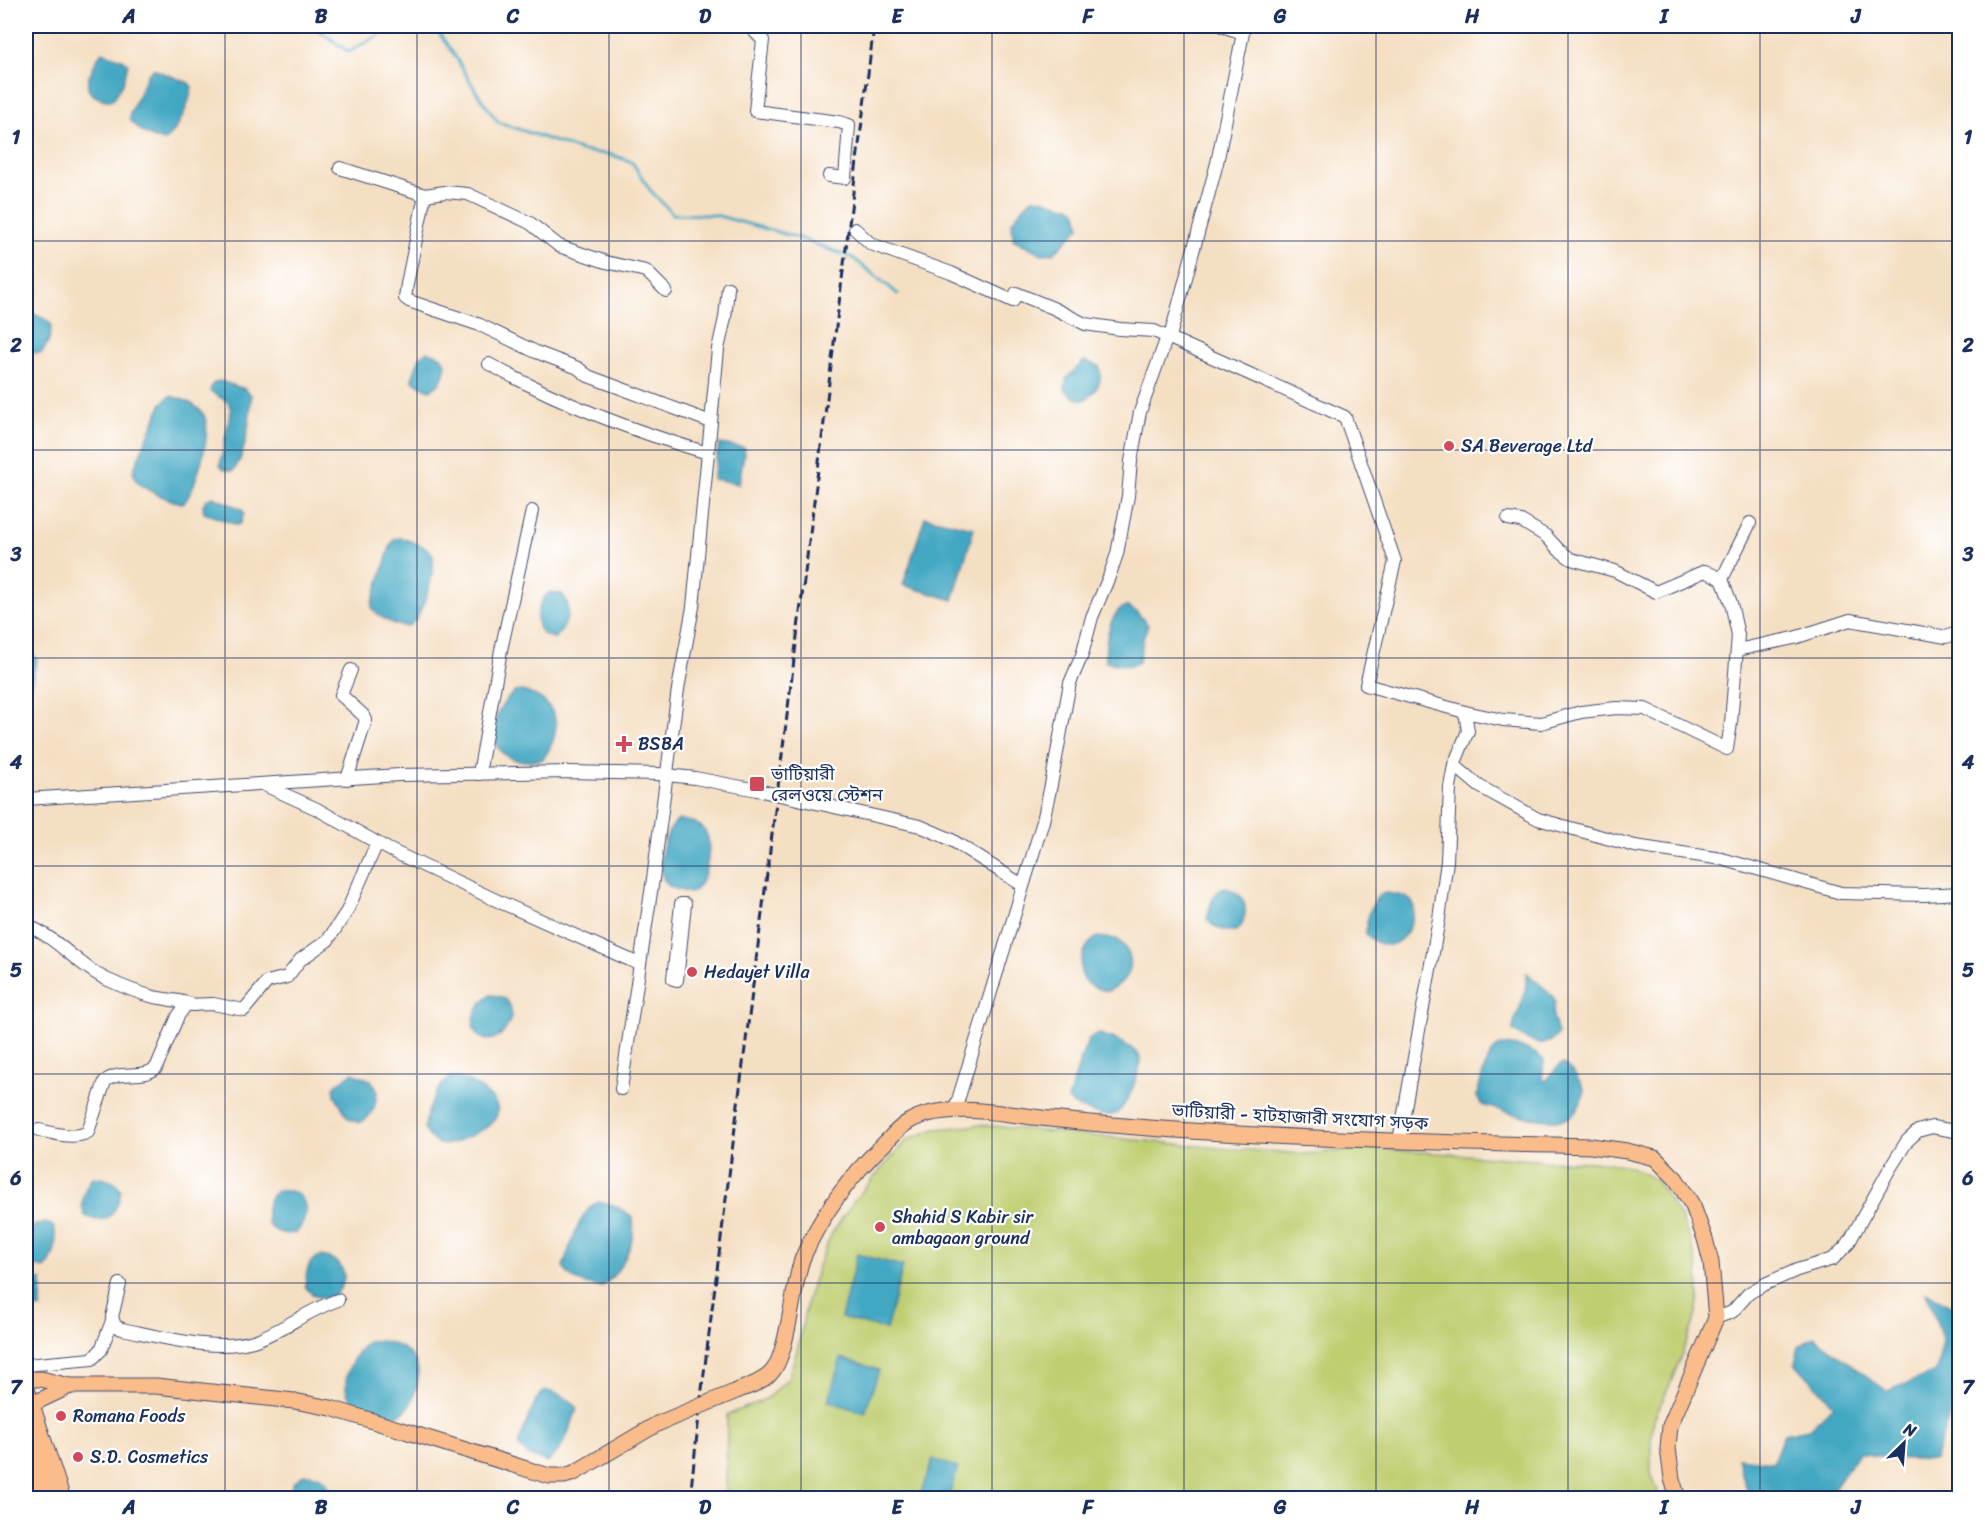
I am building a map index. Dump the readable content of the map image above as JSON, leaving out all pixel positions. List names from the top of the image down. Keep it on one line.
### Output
{"streets":{"main road":["ভাটিয়ারী - হাটহাজারী সংযোগ সড়ক"]},"places":{"other":["SA Beverage Ltd","Hedayet Villa","Shahid S Kabir sir ambagaan ground","Romana Foods","S.D. Cosmetics"],"health":["BSBA"],"transit":["ভাটিয়ারী রেলওয়ে স্টেশন"]},"north":"top right","grid":{"columns":["A","B","C","D","E","F","G","H","I","J"],"rows":["1","2","3","4","5","6","7"]}}
